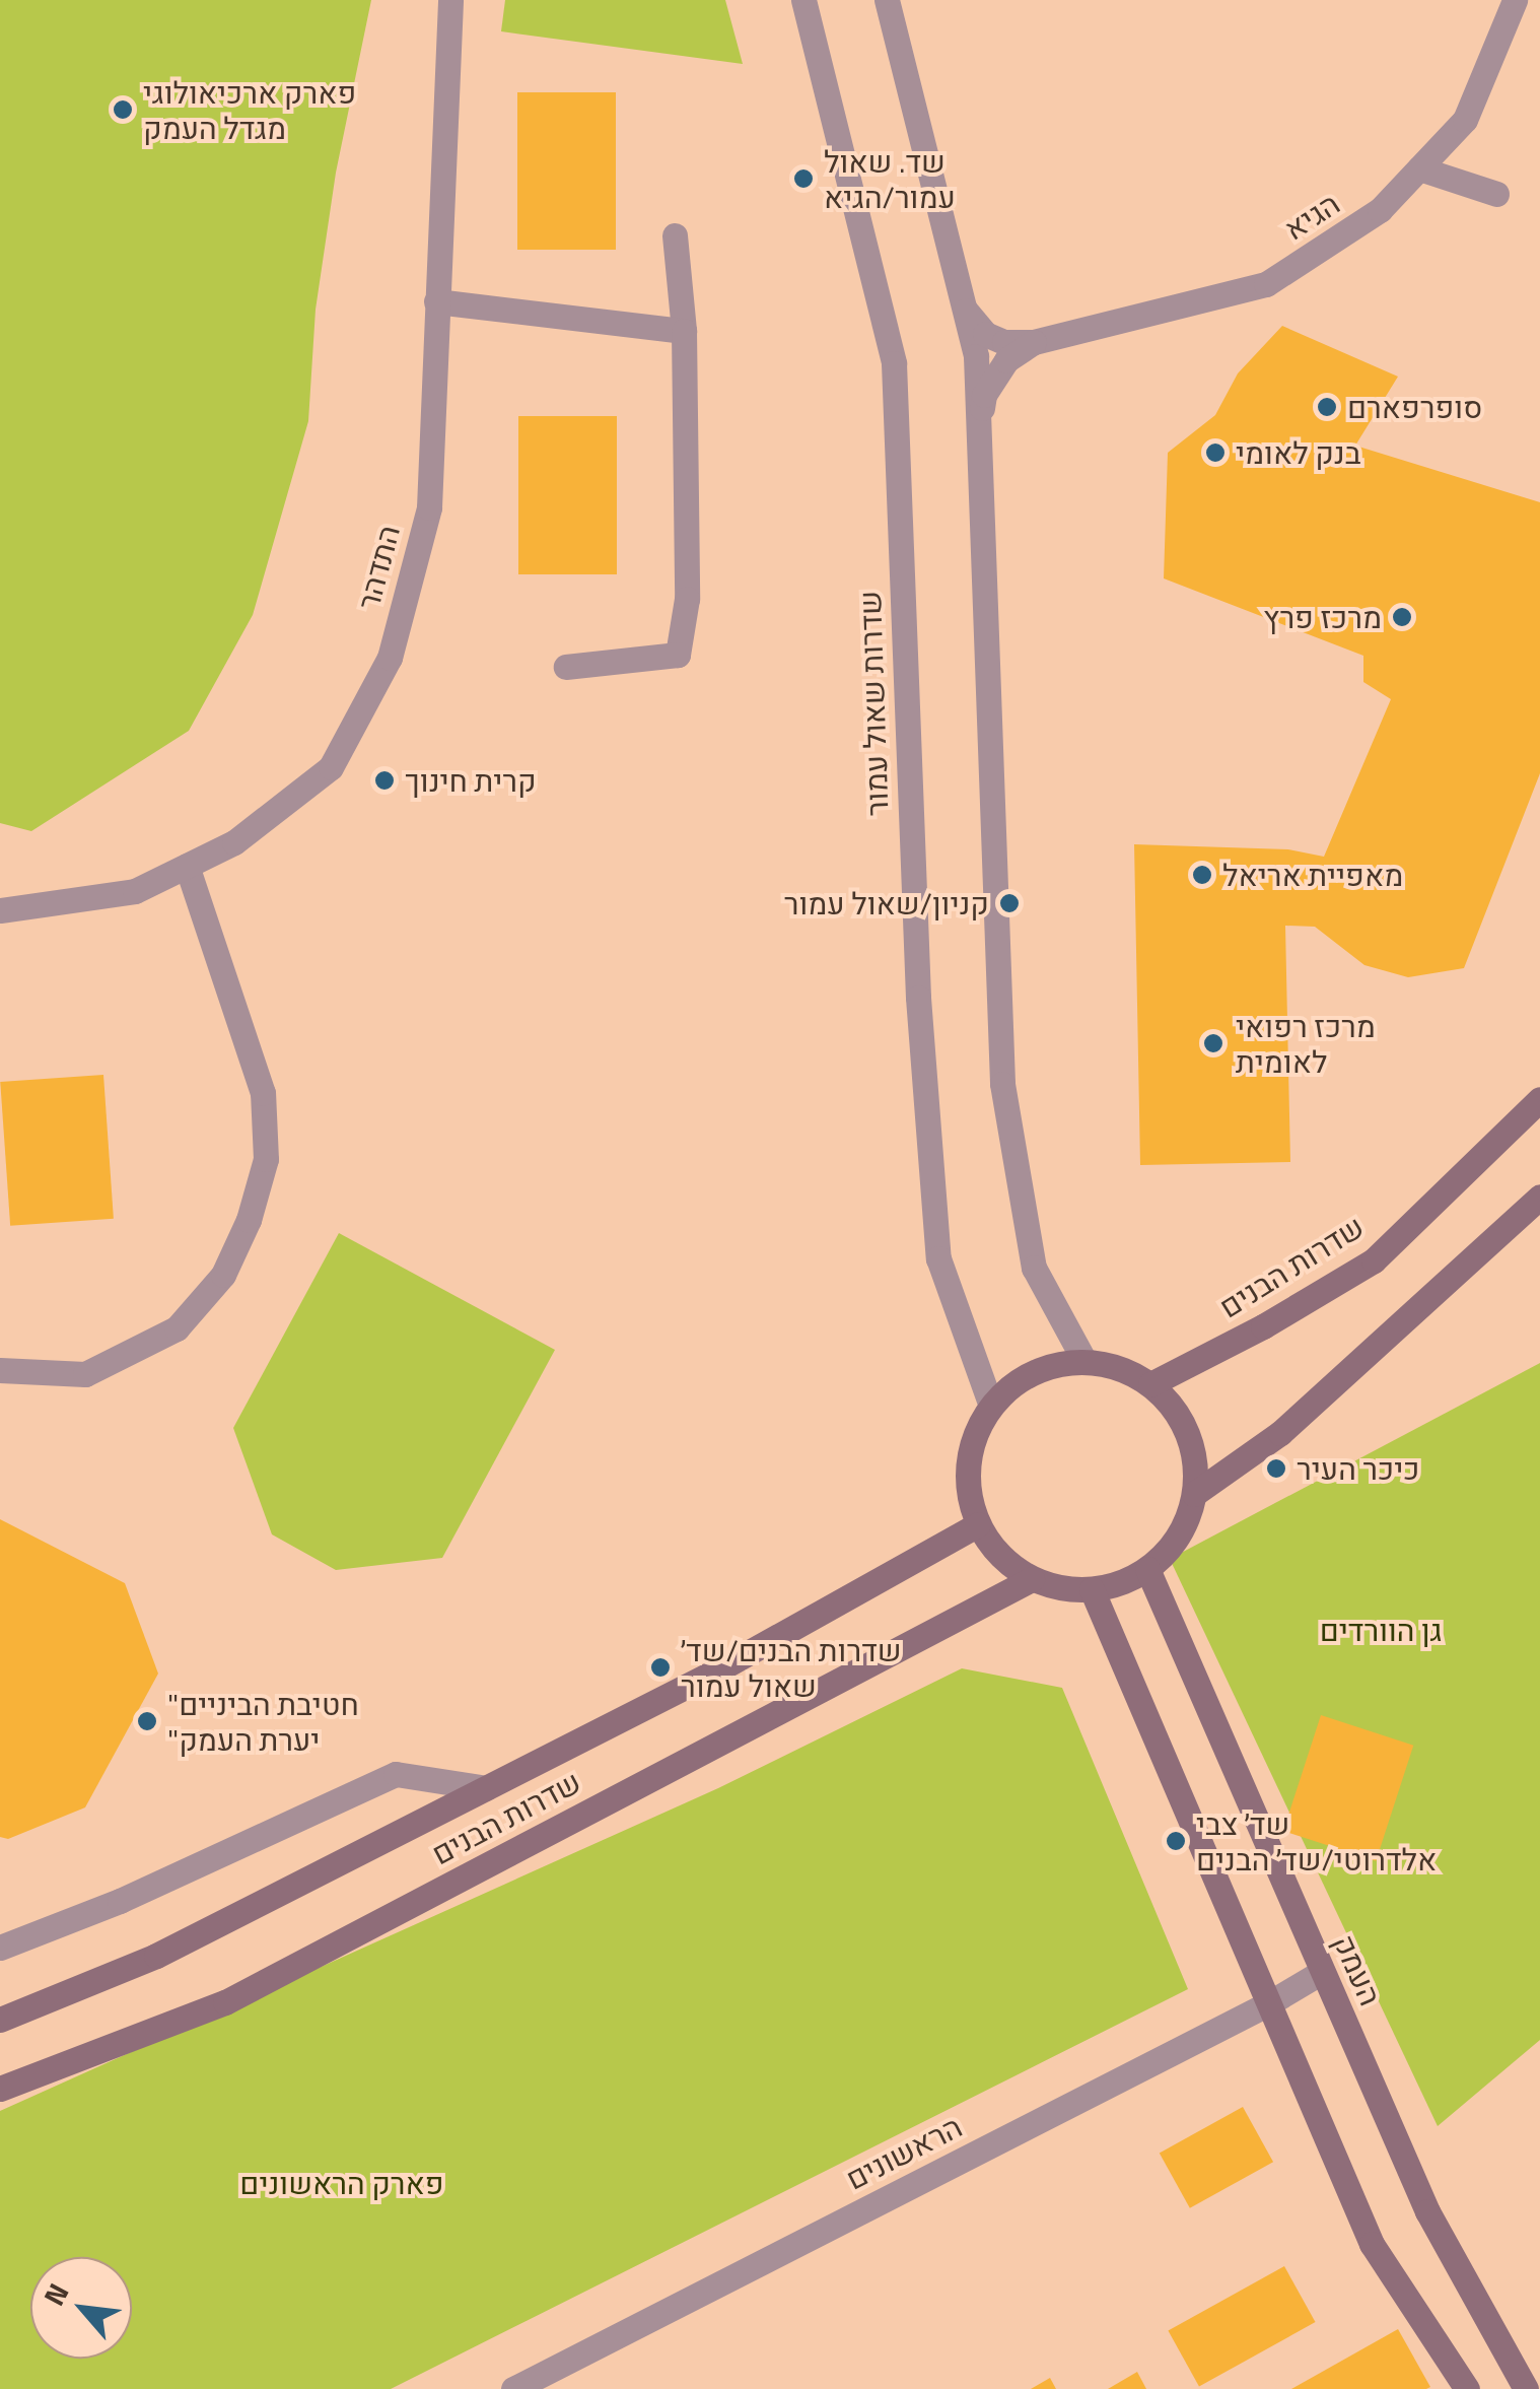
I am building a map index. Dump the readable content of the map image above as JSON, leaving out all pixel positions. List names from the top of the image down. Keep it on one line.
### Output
{"streets":{"main road":["שדרות הבנים","העמק"],"street":["הגיא","התדהר","שדרות שאול עמור","הראשונים"]},"crossings":[["שדרות שאול עמור","שדרות הבנים"],["שדרות שאול עמור","העמק"],["שדרות הבנים","העמק"],["העמק","הראשונים"]],"parks":["גן הוורדים","פארק הראשונים"],"places":["פארק ארכיאולוגי מגדל העמק","שד. שאול עמור/הגיא","סופרפארם","בנק לאומי","מרכז פרץ","קרית חינוך","מאפיית אריאל","קניון/שאול עמור","מרכז רפואי לאומית","כיכר העיר","שדרות הבנים/שד׳ שאול עמור","\"חטיבת הביניים \"יערת העמק","שד׳ צבי אלדרוטי/שד׳ הבנים"],"north":"top left"}
